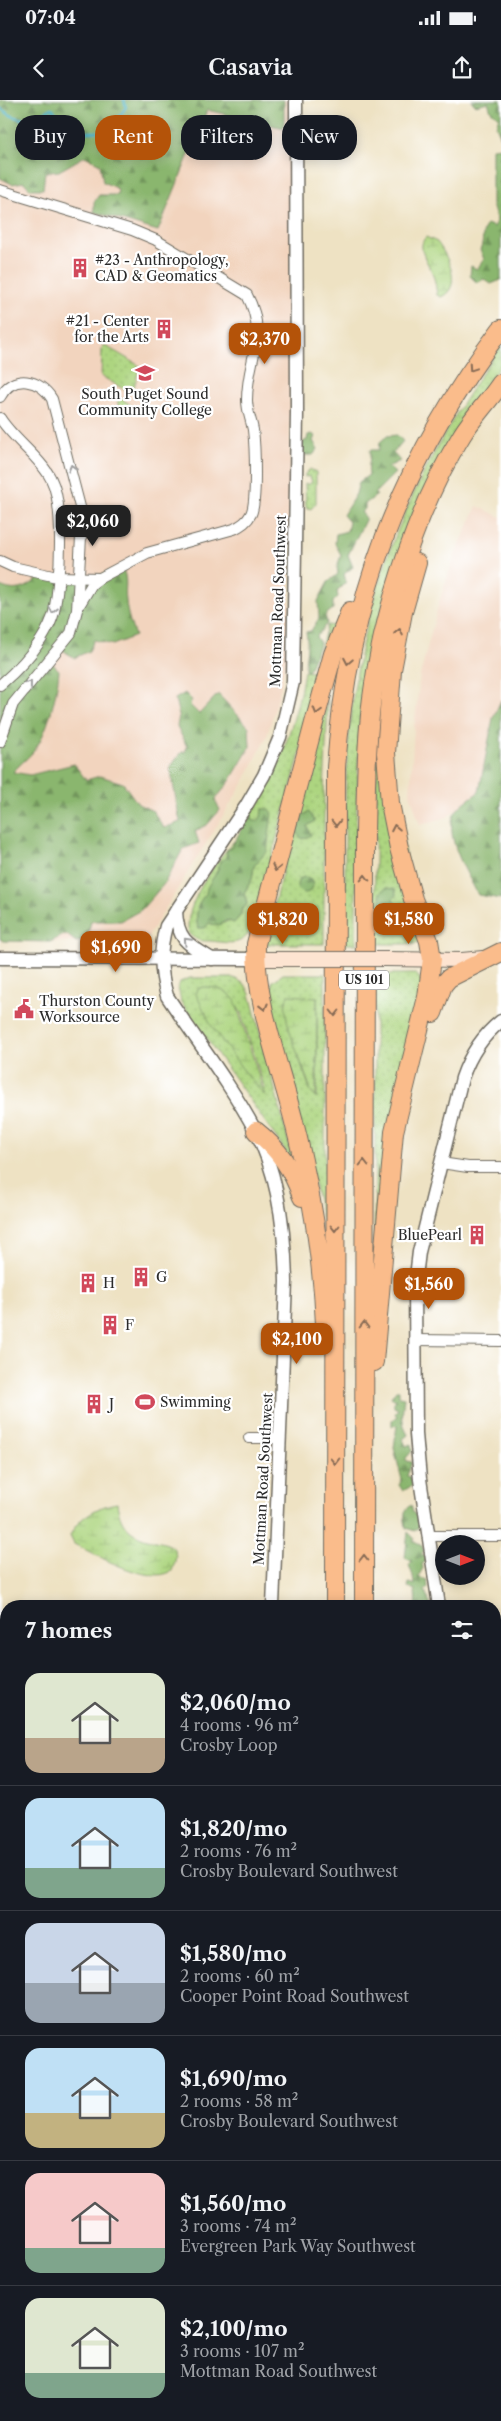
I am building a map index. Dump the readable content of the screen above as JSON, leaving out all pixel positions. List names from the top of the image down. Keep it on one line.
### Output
{"streets":{"highway":["US 101"],"street":["Mottman Road Southwest"]},"places":{"building":["#23 - Anthropology, CAD & Geomatics","#21 - Center for the Arts","BluePearl","G","H","F","J"],"school or university":["South Puget Sound Community College"],"public building":["Thurston County Worksource"],"sports":["Swimming"]},"north":"right","page":{"status":"07:04","header":"Casavia","chip":["Buy","Rent","Filters","New"],"price":["$2,370","$2,060","$1,820","$1,580","$1,690","$1,560","$2,100"],"heading":"7 homes","list":[{"name":"$2,060/mo","note":"4 rooms · 96 m² · Crosby Loop"},{"name":"$1,820/mo","note":"2 rooms · 76 m² · Crosby Boulevard Southwest"},{"name":"$1,580/mo","note":"2 rooms · 60 m² · Cooper Point Road Southwest"},{"name":"$1,690/mo","note":"2 rooms · 58 m² · Crosby Boulevard Southwest"},{"name":"$1,560/mo","note":"3 rooms · 74 m² · Evergreen Park Way Southwest"},{"name":"$2,100/mo","note":"3 rooms · 107 m² · Mottman Road Southwest"}]}}
